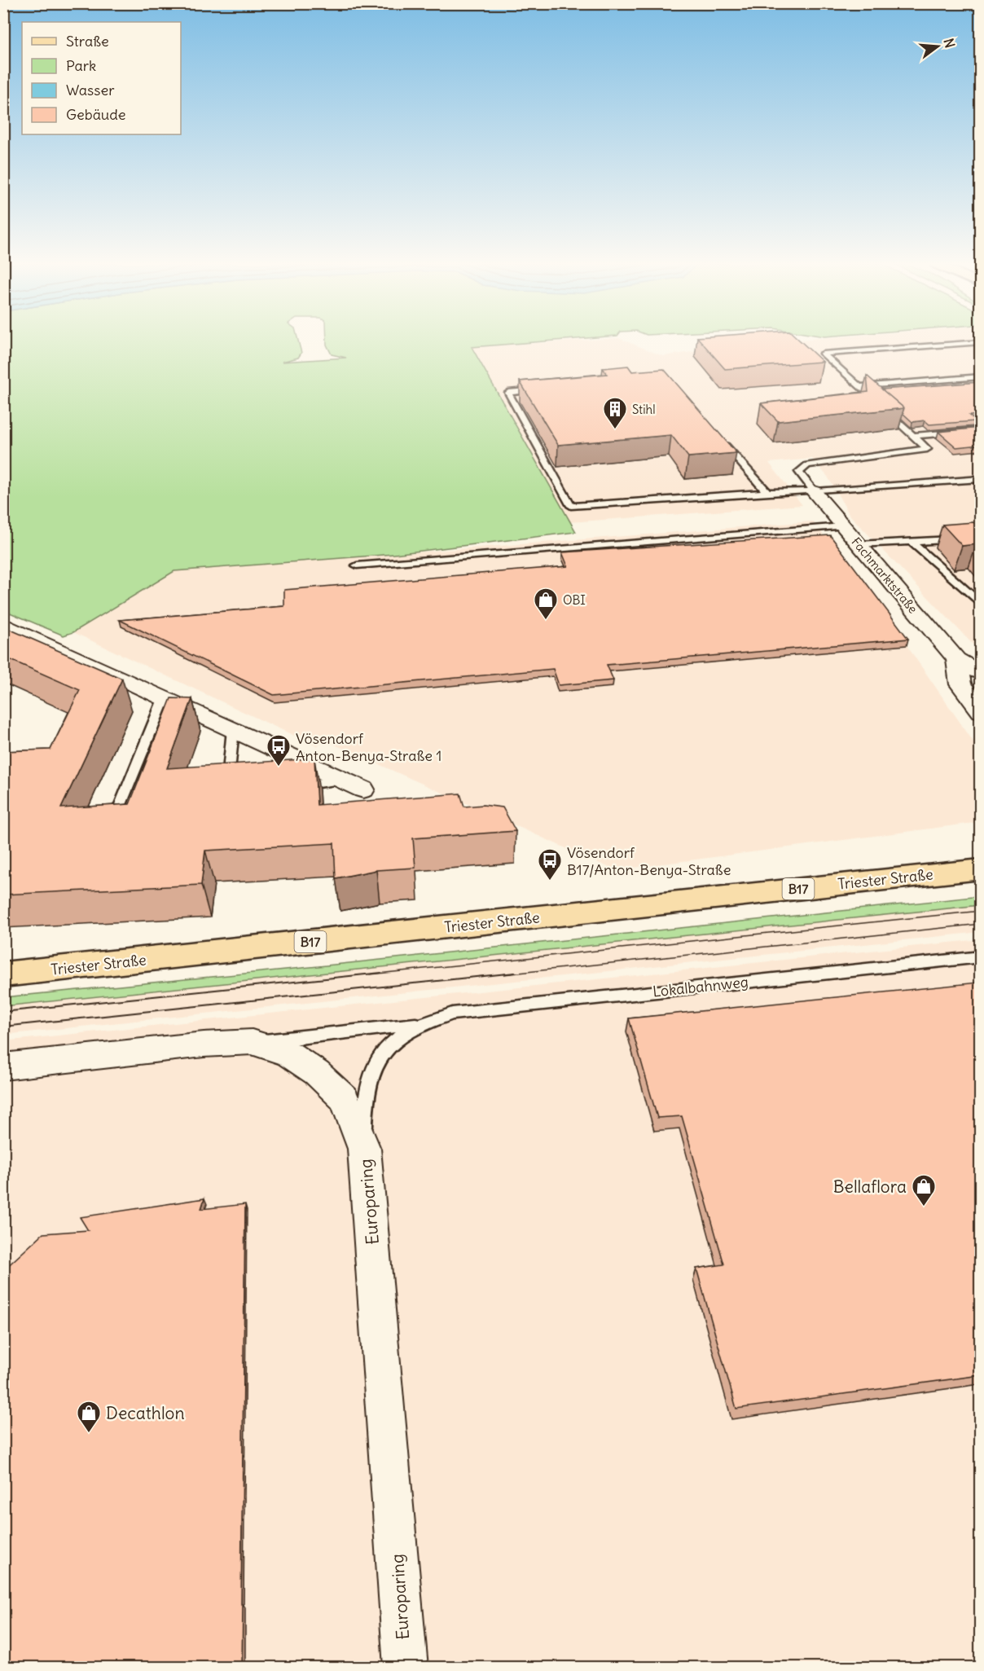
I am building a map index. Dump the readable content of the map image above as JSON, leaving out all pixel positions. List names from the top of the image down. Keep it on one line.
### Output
{"streets":{"main road":["Triester Straße","B17"],"street":["Fachmarktstraße","Europaring"],"lane":["Lokalbahnweg"]},"places":{"building":["Stihl"],"shop":["OBI","Bellaflora","Decathlon"],"bus stop":["Vösendorf Anton-Benya-Straße 1","Vösendorf B17/Anton-Benya-Straße"]},"legend":["Straße","Park","Wasser","Gebäude"],"north":"right"}
